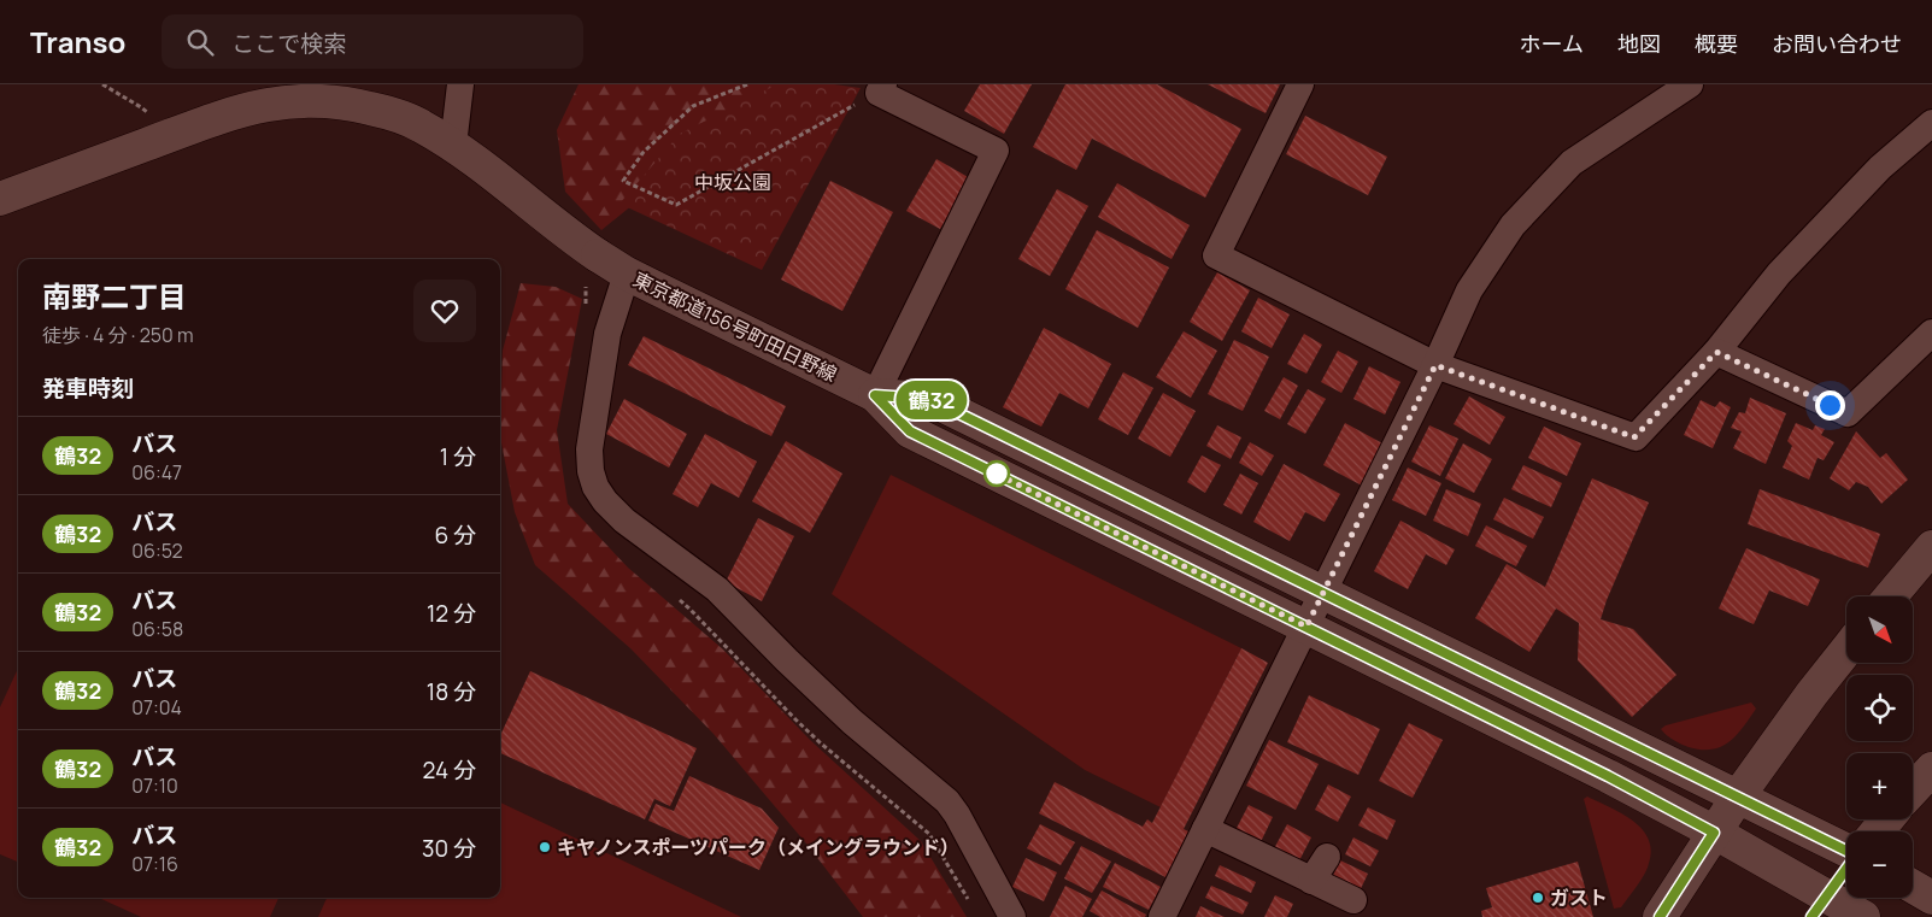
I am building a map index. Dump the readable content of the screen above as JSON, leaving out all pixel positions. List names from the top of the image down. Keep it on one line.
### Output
{"streets":{"main road":["東京都道156号町田日野線"]},"parks":["中坂公園"],"places":["キヤノンスポーツパーク（メイングラウンド）","ガスト"],"lines":["bus line 鶴32"],"north":"bottom right","page":{"header":"Transo","search":"ここで検索","nav":["ホーム","地図","概要","お問い合わせ"],"on_map":"鶴32","heading":[["南野二丁目","徒歩 · 4 分 · 250 m"],"発車時刻"],"list":[{"mark":"鶴32","name":"バス","note":"06:47","value":"1 分"},{"mark":"鶴32","name":"バス","note":"06:52","value":"6 分"},{"mark":"鶴32","name":"バス","note":"06:58","value":"12 分"},{"mark":"鶴32","name":"バス","note":"07:04","value":"18 分"},{"mark":"鶴32","name":"バス","note":"07:10","value":"24 分"},{"mark":"鶴32","name":"バス","note":"07:16","value":"30 分"}],"map_buttons":["+","−"]}}
